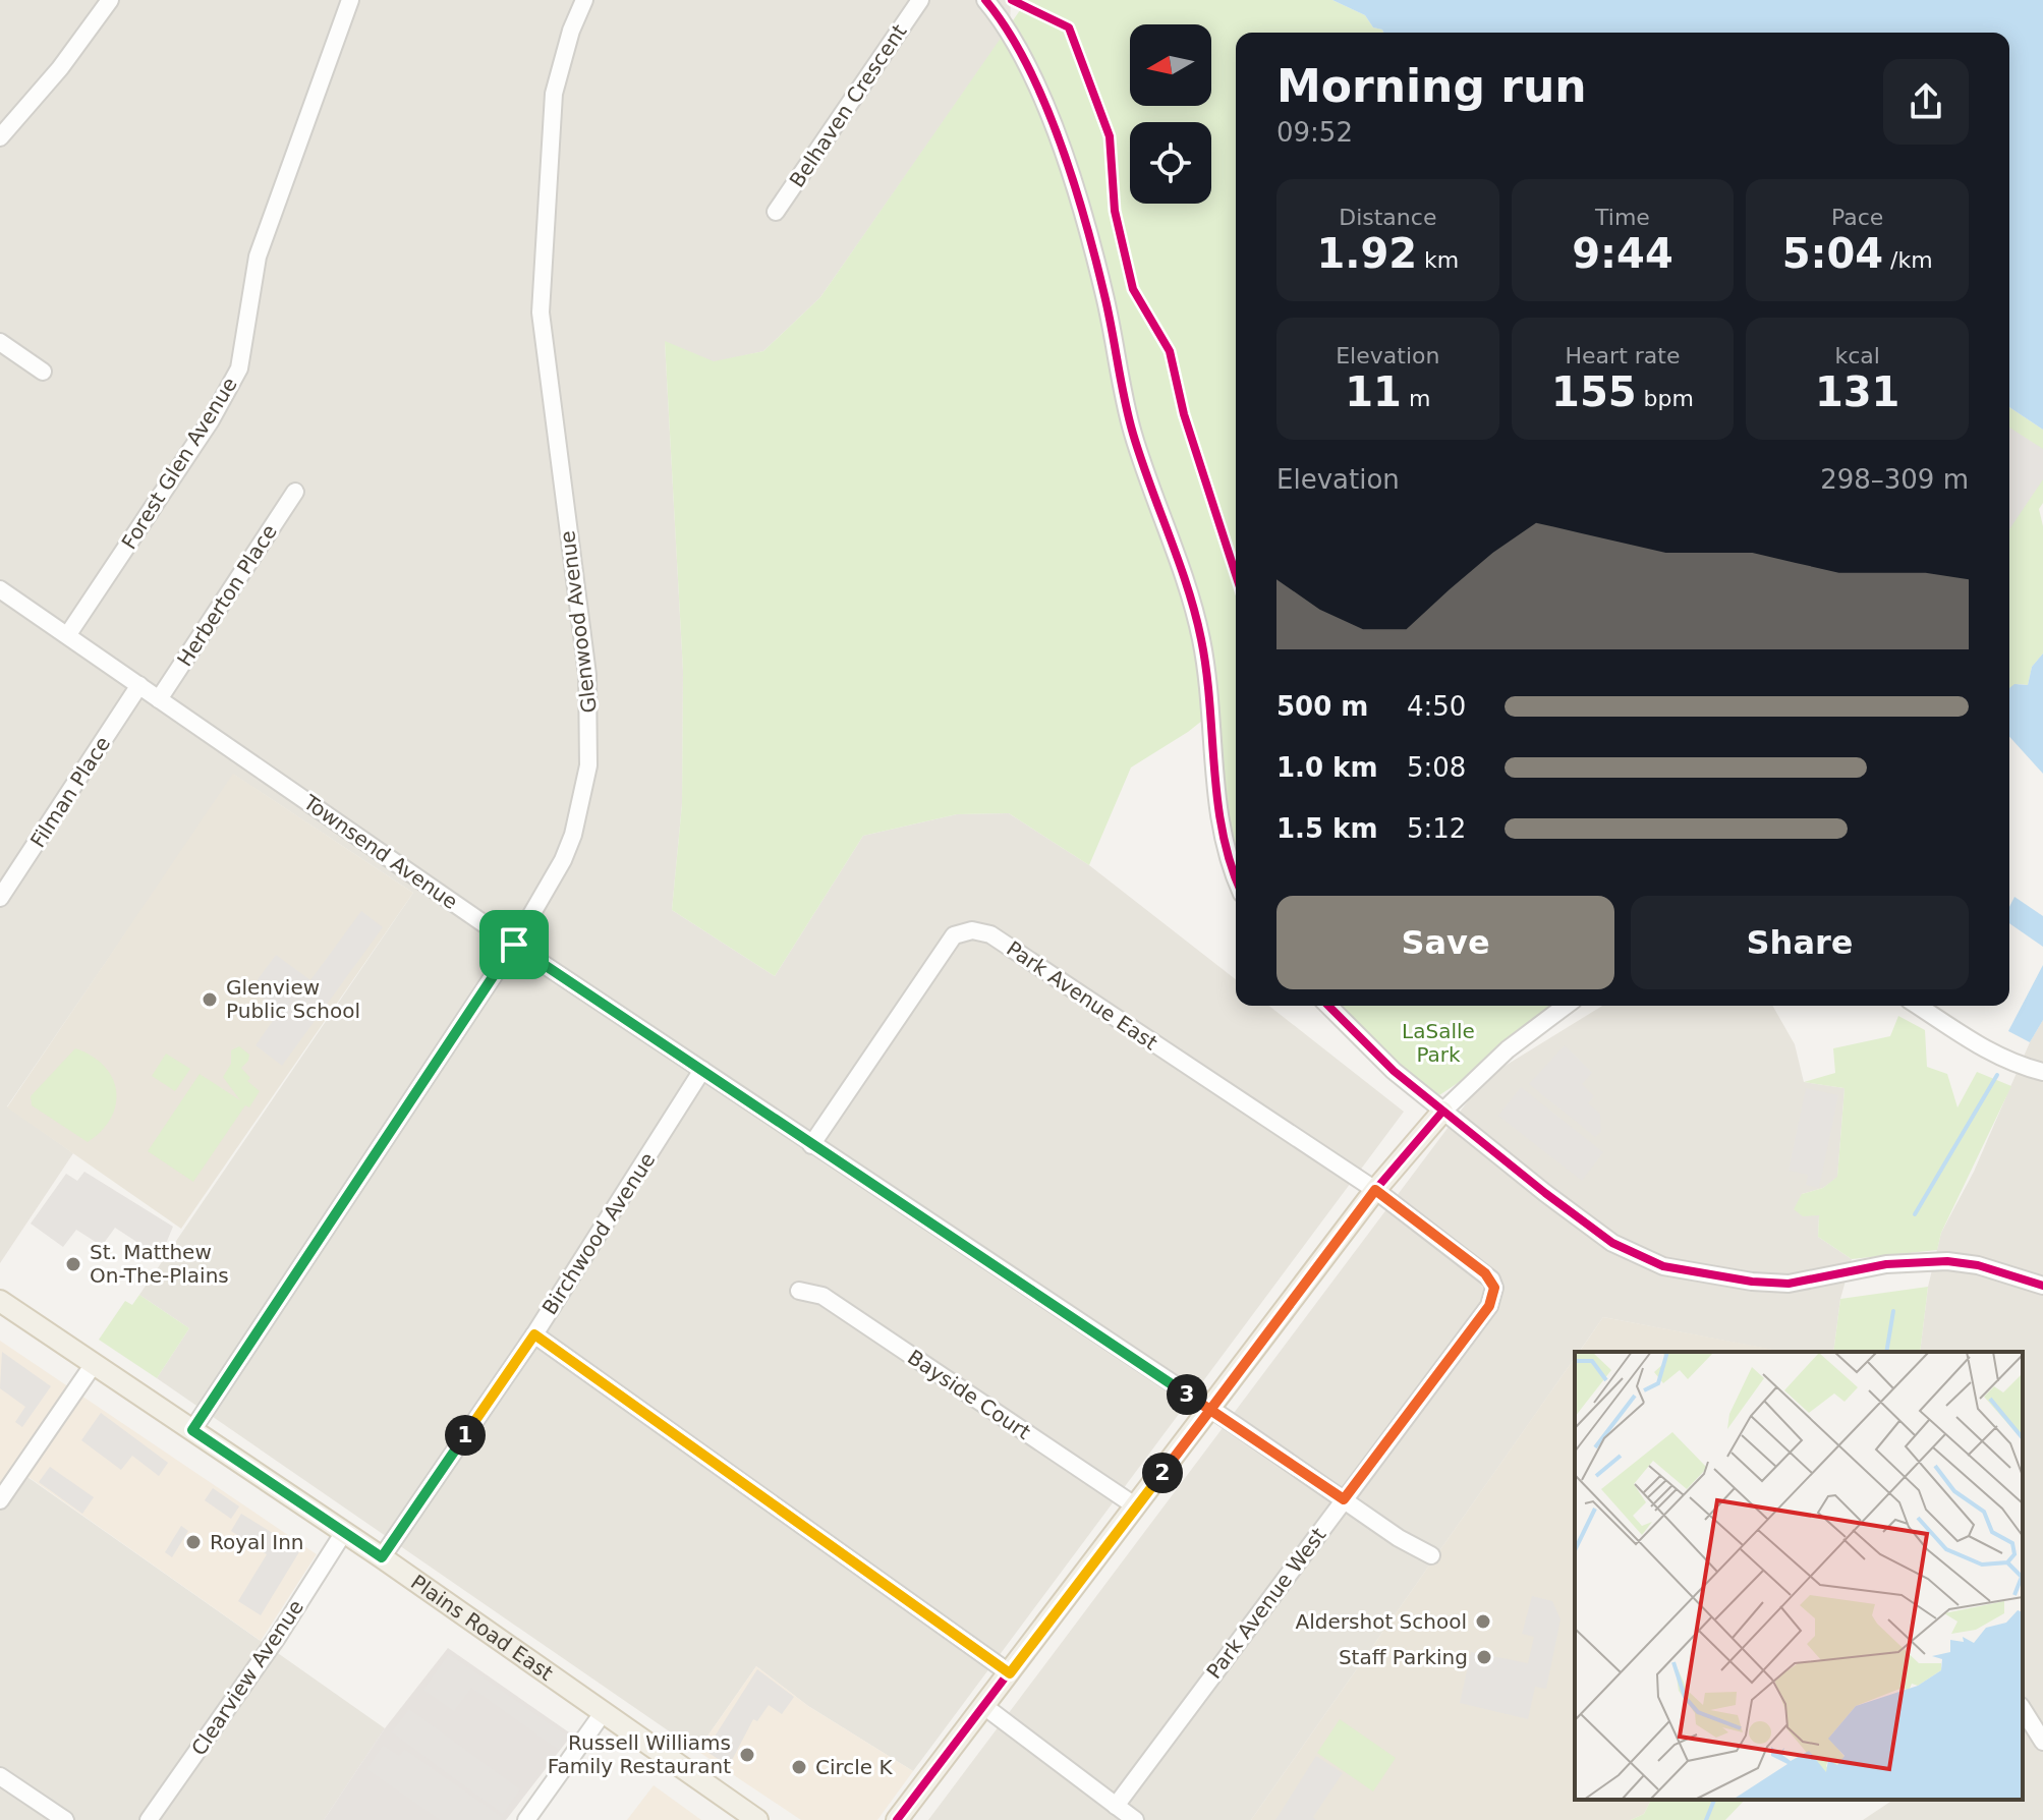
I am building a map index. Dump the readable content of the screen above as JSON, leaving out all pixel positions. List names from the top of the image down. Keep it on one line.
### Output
{"streets":{"main road":["Plains Road East"],"street":["Belhaven Crescent","Forest Glen Avenue","Herberton Place","Glenwood Avenue","Filman Place","Townsend Avenue","Park Avenue East","Birchwood Avenue","Bayside Court","Park Avenue West","Clearview Avenue"]},"crossings":[["Forest Glen Avenue","Townsend Avenue"],["Herberton Place","Townsend Avenue"],["Glenwood Avenue","Townsend Avenue"],["Glenwood Avenue","Plains Road East"],["Filman Place","Townsend Avenue"],["Townsend Avenue","Park Avenue East"],["Townsend Avenue","Birchwood Avenue"],["Townsend Avenue","Park Avenue West"],["Park Avenue East","Park Avenue West"],["Birchwood Avenue","Plains Road East"],["Plains Road East","Clearview Avenue"]],"parks":["LaSalle Park"],"places":["Glenview Public School","St. Matthew On-The-Plains","Royal Inn","Aldershot School","Staff Parking","Russell Williams Family Restaurant","Circle K"],"north":"left","page":{"heading":["Morning run","09:52"],"stats":[["Distance","1.92 km"],["Time","9:44"],["Pace","5:04 /km"],["Elevation","11 m"],["Heart rate","155 bpm"],["kcal","131"]],"chart":["Elevation","298–309 m"],"list":[{"name":"500 m","note":"4:50"},{"name":"1.0 km","note":"5:08"},{"name":"1.5 km","note":"5:12"}],"buttons":["Save","Share"],"pins":["3","1","2"]}}
